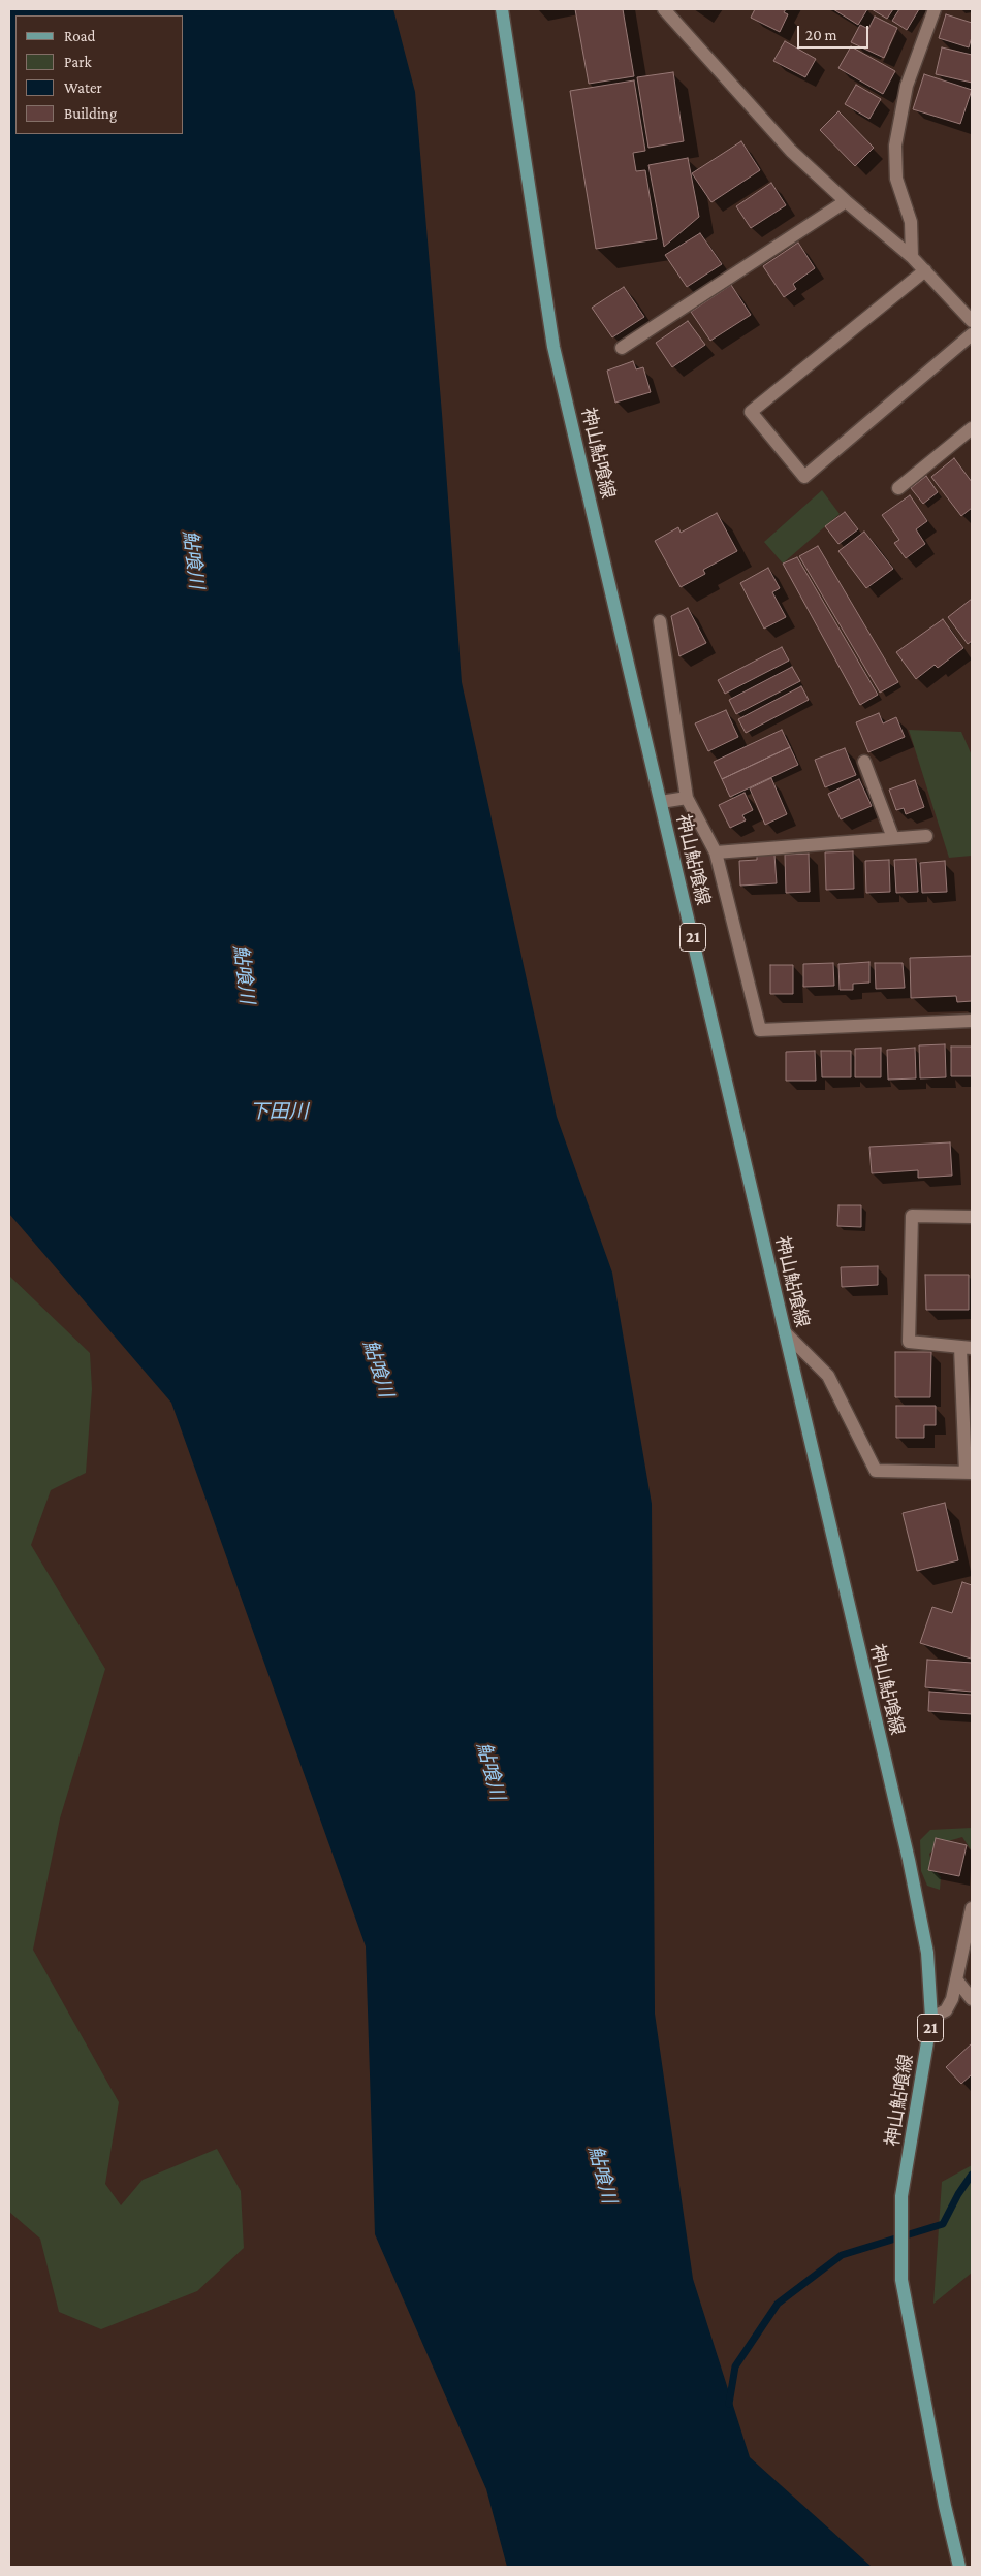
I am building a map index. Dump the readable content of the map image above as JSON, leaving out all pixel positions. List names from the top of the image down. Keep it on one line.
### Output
{"streets":{"main road":["神山鮎喰線","21"]},"water":["鮎喰川","下田川"],"legend":["Road","Park","Water","Building"],"scale_bar":"20 m"}
